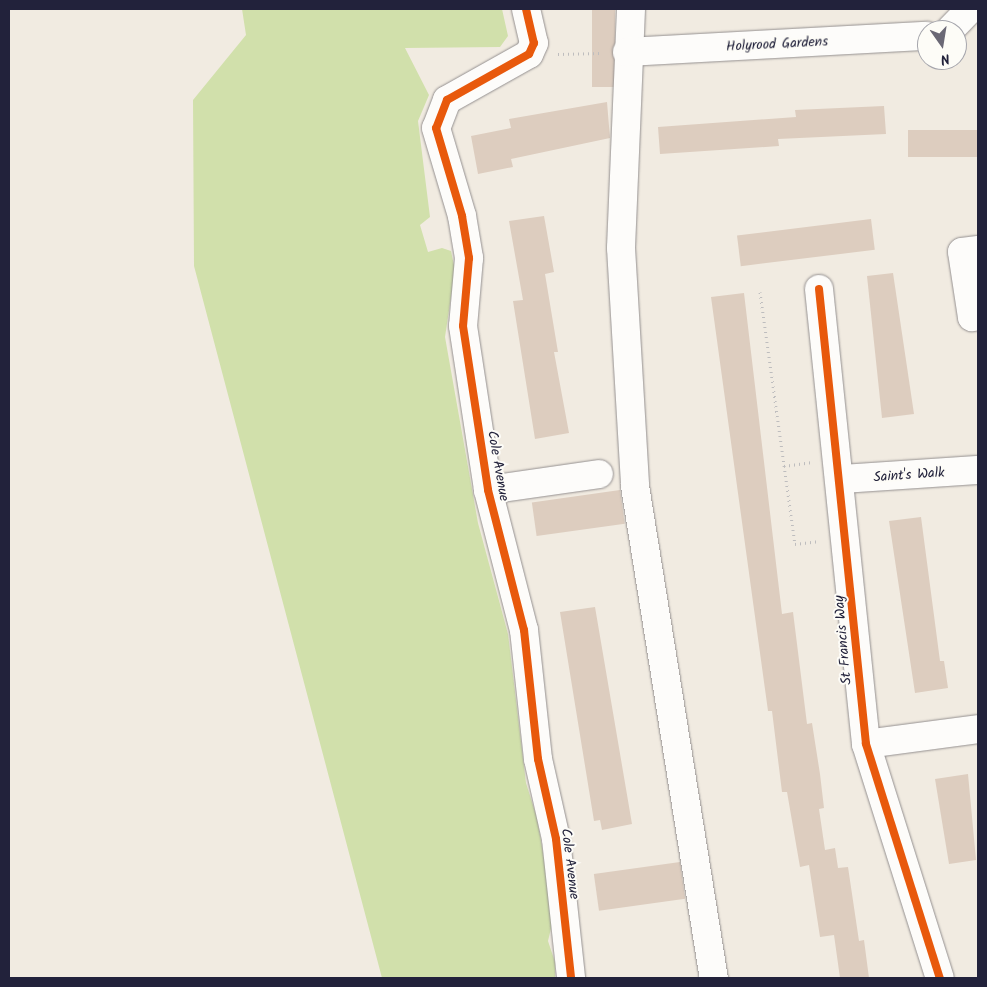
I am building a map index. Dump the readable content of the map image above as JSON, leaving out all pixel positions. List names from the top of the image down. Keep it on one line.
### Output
{"streets":{"street":["Holyrood Gardens","Cole Avenue","Saint's Walk","St Francis Way"]},"crossings":[["Saint's Walk","St Francis Way"]],"north":"bottom"}
